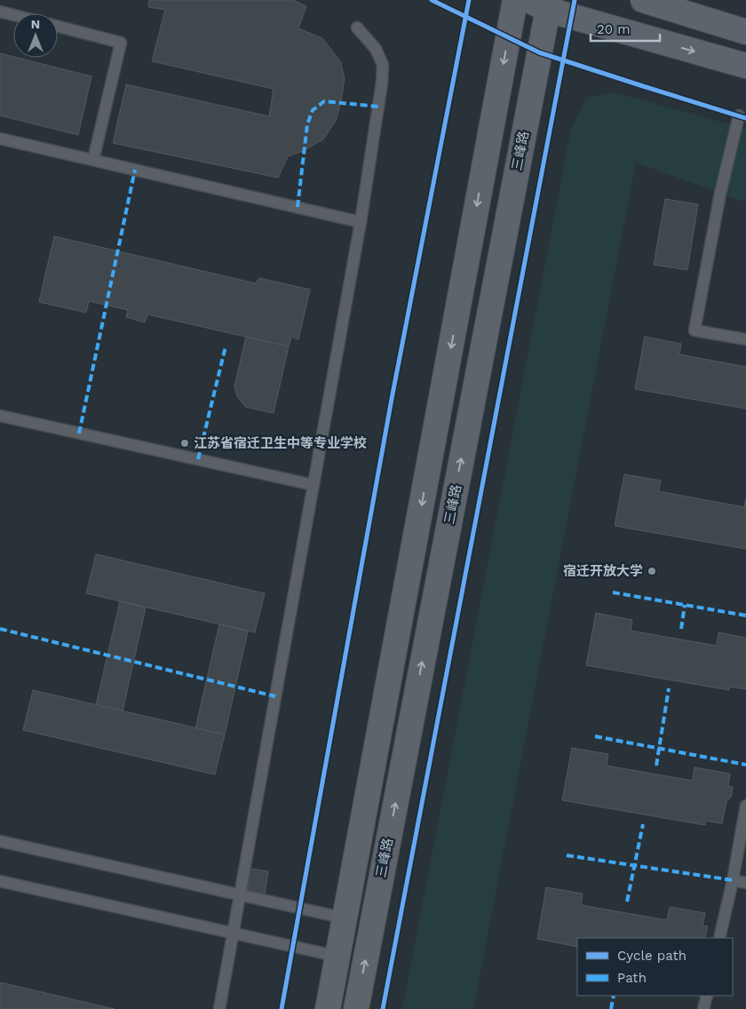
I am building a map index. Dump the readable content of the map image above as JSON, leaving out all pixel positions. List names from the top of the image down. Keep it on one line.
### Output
{"streets":{"main road":["三峰路"]},"places":["江苏省宿迁卫生中等专业学校","宿迁开放大学"],"legend":["Cycle path","Path"],"scale_bar":"20 m","north":"top"}
